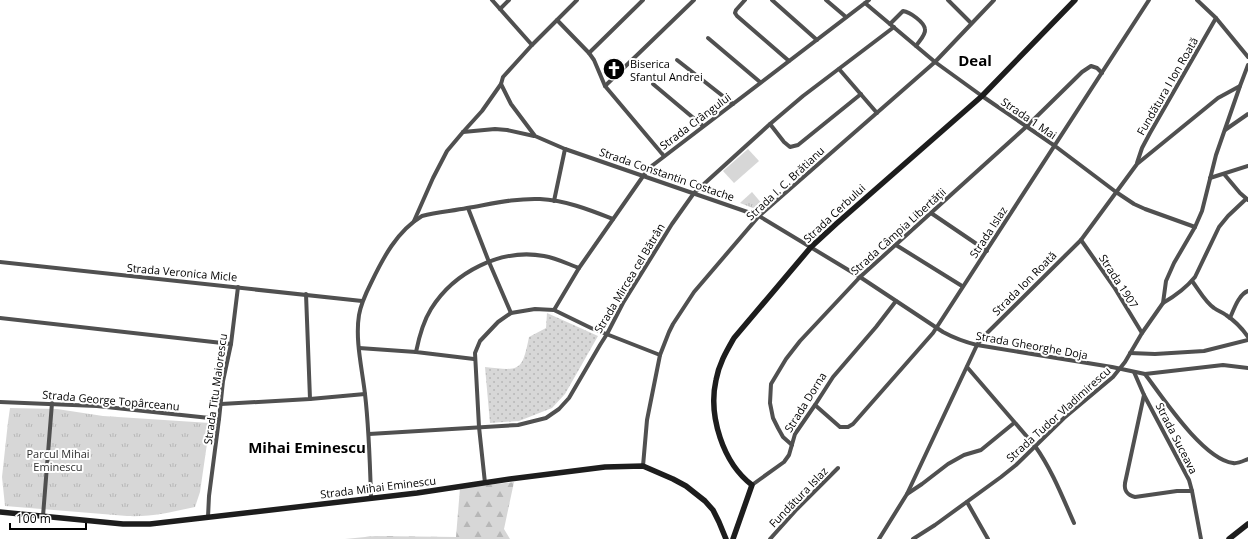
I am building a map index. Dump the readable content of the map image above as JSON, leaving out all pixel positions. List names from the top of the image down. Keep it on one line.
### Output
{"streets":{"main road":["Strada Cerbului","Strada Mihai Eminescu"],"street":["Fundătura I Ion Roată","Strada 1 Mai","Strada Crângului","Strada Constantin Costache","Strada I. C. Brătianu","Strada Câmpia Libertății","Strada Islaz","Strada Veronica Micle","Strada Mircea cel Bătrân","Strada 1907","Strada Ion Roată","Strada Gheorghe Doja","Strada Titu Maiorescu","Strada George Topârceanu","Strada Dorna","Strada Tudor Vladimirescu","Strada Suceava","Fundătura Islaz"]},"crossings":[["Fundătura I Ion Roată","Strada Ion Roată"],["Strada 1 Mai","Strada Crângului"],["Strada 1 Mai","Strada I. C. Brătianu"],["Strada 1 Mai","Strada Cerbului"],["Strada 1 Mai","Strada Câmpia Libertății"],["Strada 1 Mai","Strada Islaz"],["Strada 1 Mai","Strada Mircea cel Bătrân"],["Strada 1 Mai","Strada Ion Roată"],["Strada 1 Mai","Strada Tudor Vladimirescu"],["Strada Crângului","Strada Constantin Costache"],["Strada Constantin Costache","Strada I. C. Brătianu"],["Strada Constantin Costache","Strada Cerbului"],["Strada Constantin Costache","Strada Câmpia Libertății"],["Strada Constantin Costache","Strada Islaz"],["Strada Constantin Costache","Strada Mircea cel Bătrân"],["Strada Constantin Costache","Strada Gheorghe Doja"],["Strada Constantin Costache","Strada Dorna"],["Strada I. C. Brătianu","Strada Mihai Eminescu"],["Strada Cerbului","Strada Dorna"],["Strada Câmpia Libertății","Strada Islaz"],["Strada Câmpia Libertății","Strada Dorna"],["Strada Islaz","Strada Gheorghe Doja"],["Strada Islaz","Strada Dorna"],["Strada Veronica Micle","Strada Titu Maiorescu"],["Strada 1907","Strada Ion Roată"],["Strada 1907","Strada Tudor Vladimirescu"],["Strada Ion Roată","Strada Gheorghe Doja"],["Strada Ion Roată","Strada Tudor Vladimirescu"],["Strada Gheorghe Doja","Strada Tudor Vladimirescu"],["Strada Gheorghe Doja","Strada Suceava"],["Strada Titu Maiorescu","Strada George Topârceanu"],["Strada Titu Maiorescu","Strada Mihai Eminescu"]],"districts":["Deal","Mihai Eminescu"],"parks":["Parcul Mihai Eminescu"],"places":{"church":["Biserica Sfantul Andrei"]},"scale_bar":"100 m"}
